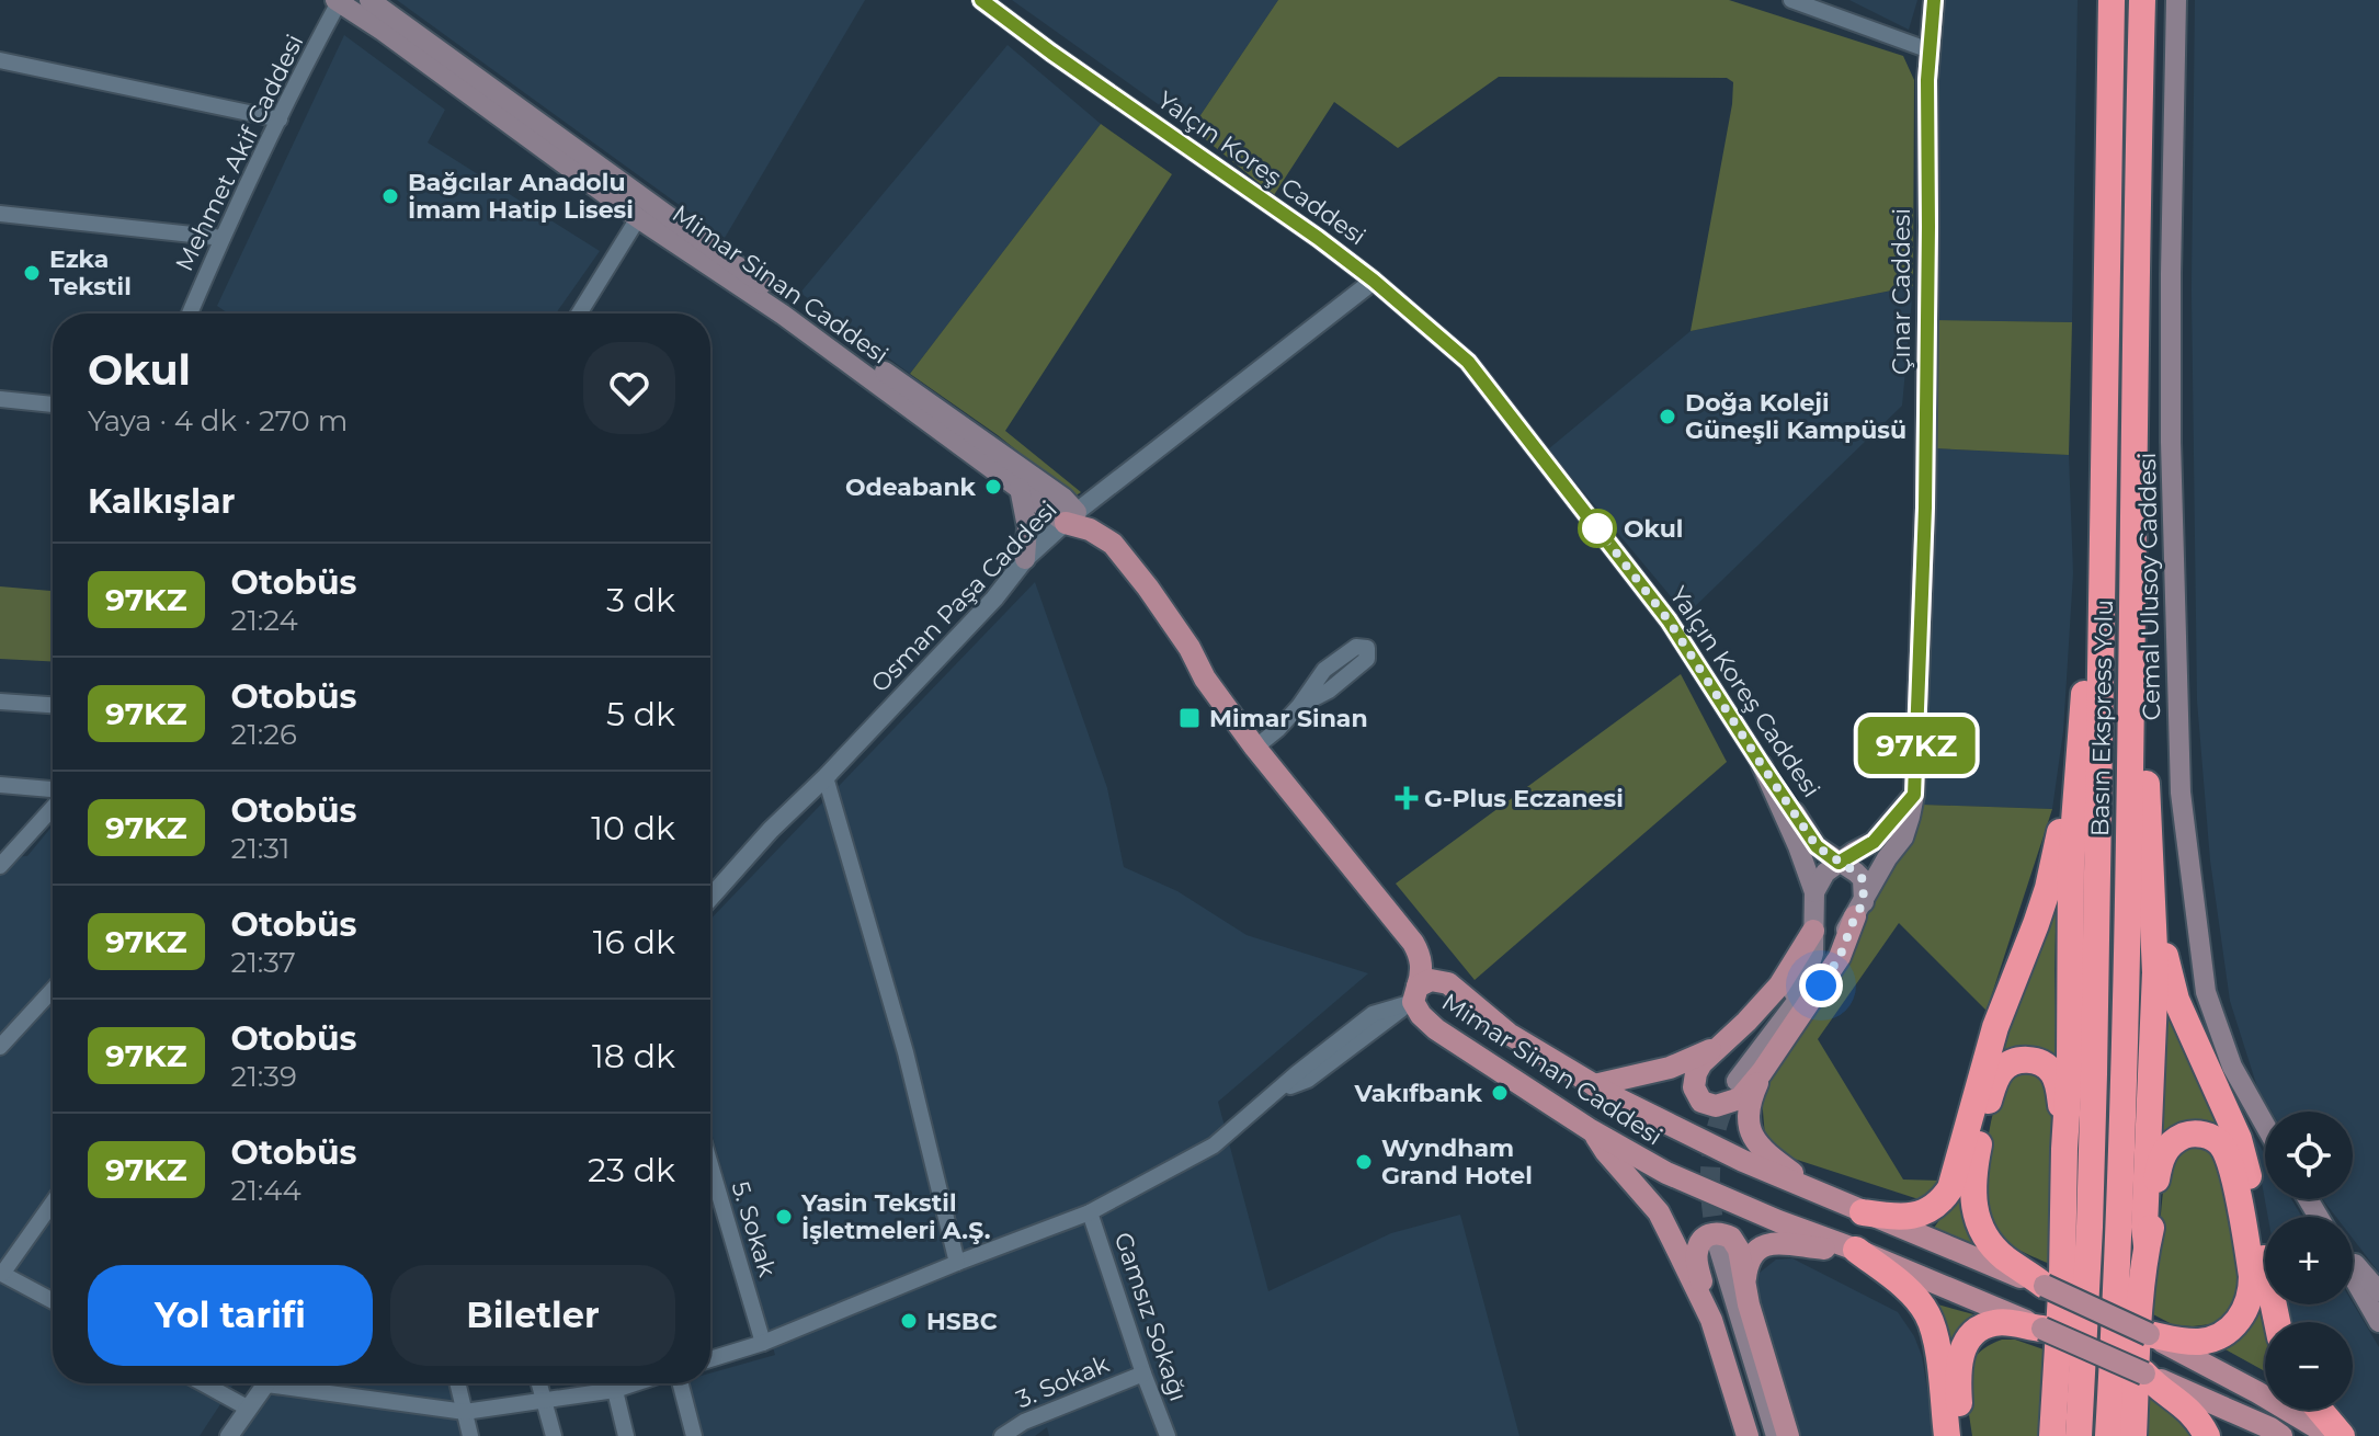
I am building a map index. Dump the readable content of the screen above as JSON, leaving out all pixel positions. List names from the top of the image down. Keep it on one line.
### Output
{"streets":{"highway":["Basın Ekspress Yolu"],"main road":["Yalçın Koreş Caddesi","Mimar Sinan Caddesi","Çınar Caddesi","Cemal Ulusoy Caddesi"],"street":["Mehmet Akif Caddesi","Osman Paşa Caddesi","5. Sokak","Gamsız Sokağı","3. Sokak"]},"crossings":[["Mehmet Akif Caddesi","Mimar Sinan Caddesi"],["Yalçın Koreş Caddesi","Çınar Caddesi"],["Yalçın Koreş Caddesi","Osman Paşa Caddesi"],["Mimar Sinan Caddesi","Osman Paşa Caddesi"],["Gamsız Sokağı","3. Sokak"]],"places":{"other":["Bağcılar Anadolu İmam Hatip Lisesi","Ezka Tekstil","Doğa Koleji Güneşli Kampüsü","Odeabank","Okul","Vakıfbank","Wyndham Grand Hotel","Yasin Tekstil İşletmeleri A.Ş.","HSBC"],"transit":["Mimar Sinan"],"health":["G-Plus Eczanesi"]},"lines":["bus line 97KZ"],"page":{"on_map":"97KZ","heading":[["Okul","Yaya · 4 dk · 270 m"],"Kalkışlar"],"list":[{"mark":"97KZ","name":"Otobüs","note":"21:24","value":"3 dk"},{"mark":"97KZ","name":"Otobüs","note":"21:26","value":"5 dk"},{"mark":"97KZ","name":"Otobüs","note":"21:31","value":"10 dk"},{"mark":"97KZ","name":"Otobüs","note":"21:37","value":"16 dk"},{"mark":"97KZ","name":"Otobüs","note":"21:39","value":"18 dk"},{"mark":"97KZ","name":"Otobüs","note":"21:44","value":"23 dk"}],"map_buttons":["+","−"],"buttons":["Yol tarifi","Biletler"]}}
